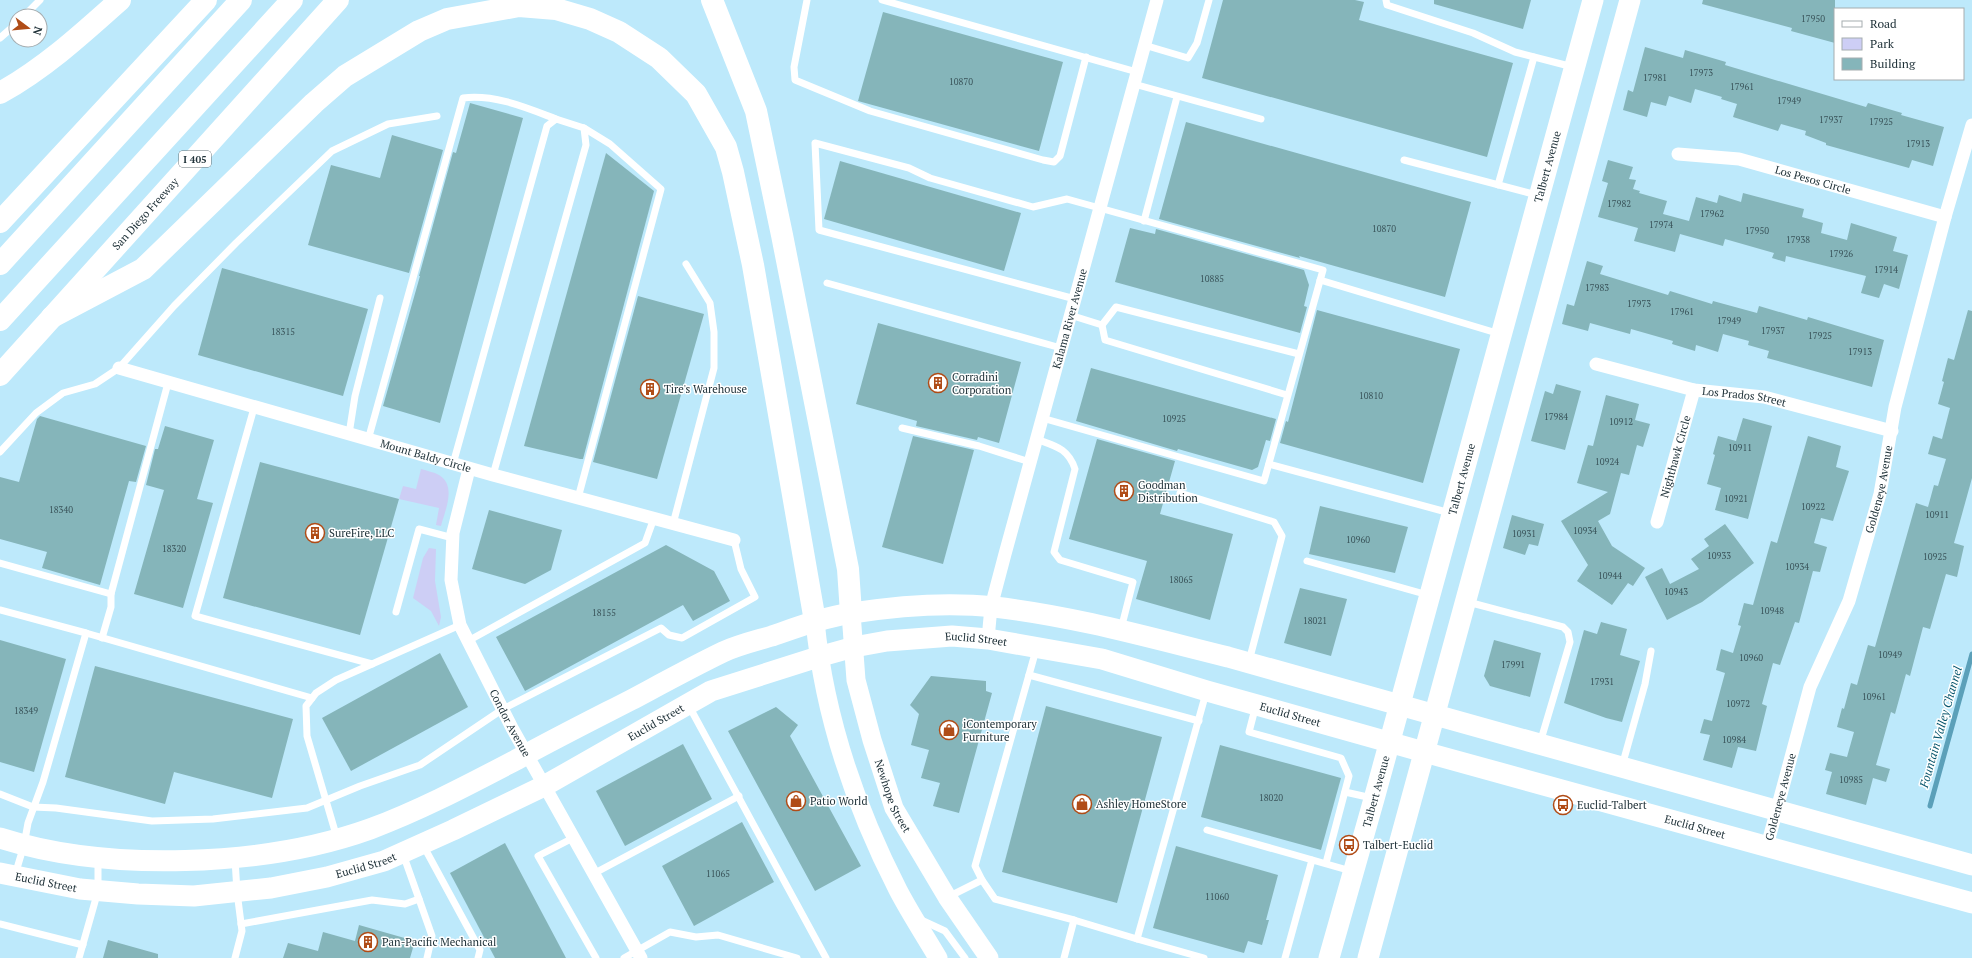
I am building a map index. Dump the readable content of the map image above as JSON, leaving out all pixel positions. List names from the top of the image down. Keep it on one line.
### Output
{"streets":{"highway":["I 405","San Diego Freeway"],"main road":["Talbert Avenue","Euclid Street"],"street":["Los Pesos Circle","Kalama River Avenue","Los Prados Street","Mount Baldy Circle","Nighthawk Circle","Goldeneye Avenue","Condor Avenue","Newhope Street"]},"crossings":[["Talbert Avenue","Euclid Street"],["Los Pesos Circle","Goldeneye Avenue"],["Kalama River Avenue","Euclid Street"],["Los Prados Street","Nighthawk Circle"],["Los Prados Street","Goldeneye Avenue"],["Mount Baldy Circle","Condor Avenue"],["Goldeneye Avenue","Euclid Street"],["Euclid Street","Condor Avenue"],["Euclid Street","Newhope Street"]],"water":["Fountain Valley Channel"],"places":{"building":["Corradini Corporation","Tire's Warehouse","Goodman Distribution","SureFire, LLC","Pan-Pacific Mechanical"],"shop":["iContemporary Furniture","Patio World","Ashley HomeStore"],"bus stop":["Euclid-Talbert","Talbert-Euclid"]},"house_numbers":["17950","17973","17981","10870","17961","17949","17937","17925","17913","17982","17962","17974","10870","17950","17938","17926","17914","10885","17983","17973","17961","17949","17937","18315","17925","17913","10810","17984","10925","10912","10911","10924","10921","10922","18340","10911","10934","10931","10960","18320","10933","10925","10934","10944","18065","10943","10948","18155","18021","10949","10960","17991","17931","10961","10972","18349","10984","10985","18020","11065","11060"],"legend":["Road","Park","Building"],"north":"right"}
